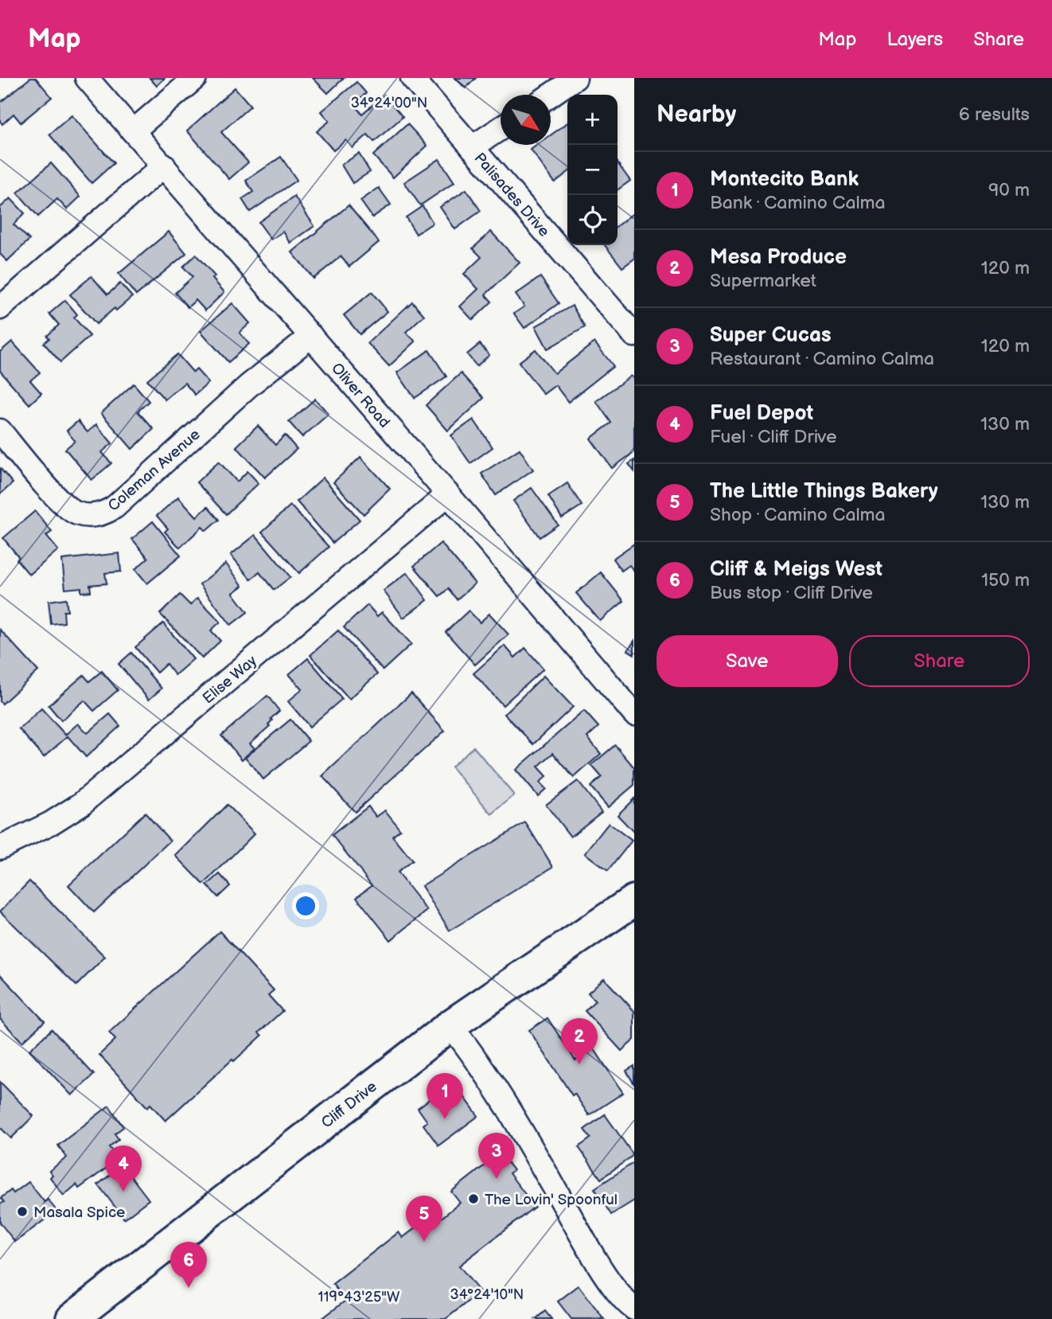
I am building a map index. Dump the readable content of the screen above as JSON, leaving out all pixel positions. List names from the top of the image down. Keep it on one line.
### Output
{"streets":{"main road":["Cliff Drive"],"street":["Palisades Drive","Oliver Road","Coleman Avenue","Elise Way"]},"crossings":[["Oliver Road","Coleman Avenue"],["Oliver Road","Elise Way"]],"places":["The Lovin' Spoonful","Masala Spice"],"north":"bottom right","page":{"header":"Map","nav":["Map","Layers","Share"],"heading":["Nearby","6 results"],"map_buttons":["+","−"],"list":[{"mark":"1","name":"Montecito Bank","note":"Bank · Camino Calma","value":"90 m"},{"mark":"2","name":"Mesa Produce","note":"Supermarket","value":"120 m"},{"mark":"3","name":"Super Cucas","note":"Restaurant · Camino Calma","value":"120 m"},{"mark":"4","name":"Fuel Depot","note":"Fuel · Cliff Drive","value":"130 m"},{"mark":"5","name":"The Little Things Bakery","note":"Shop · Camino Calma","value":"130 m"},{"mark":"6","name":"Cliff & Meigs West","note":"Bus stop · Cliff Drive","value":"150 m"}],"buttons":["Save","Share"],"pins":["2","1","3","4","5","6"]},"coordinates":["34°24'00\"N","34°24'10\"N","119°43'25\"W"]}
